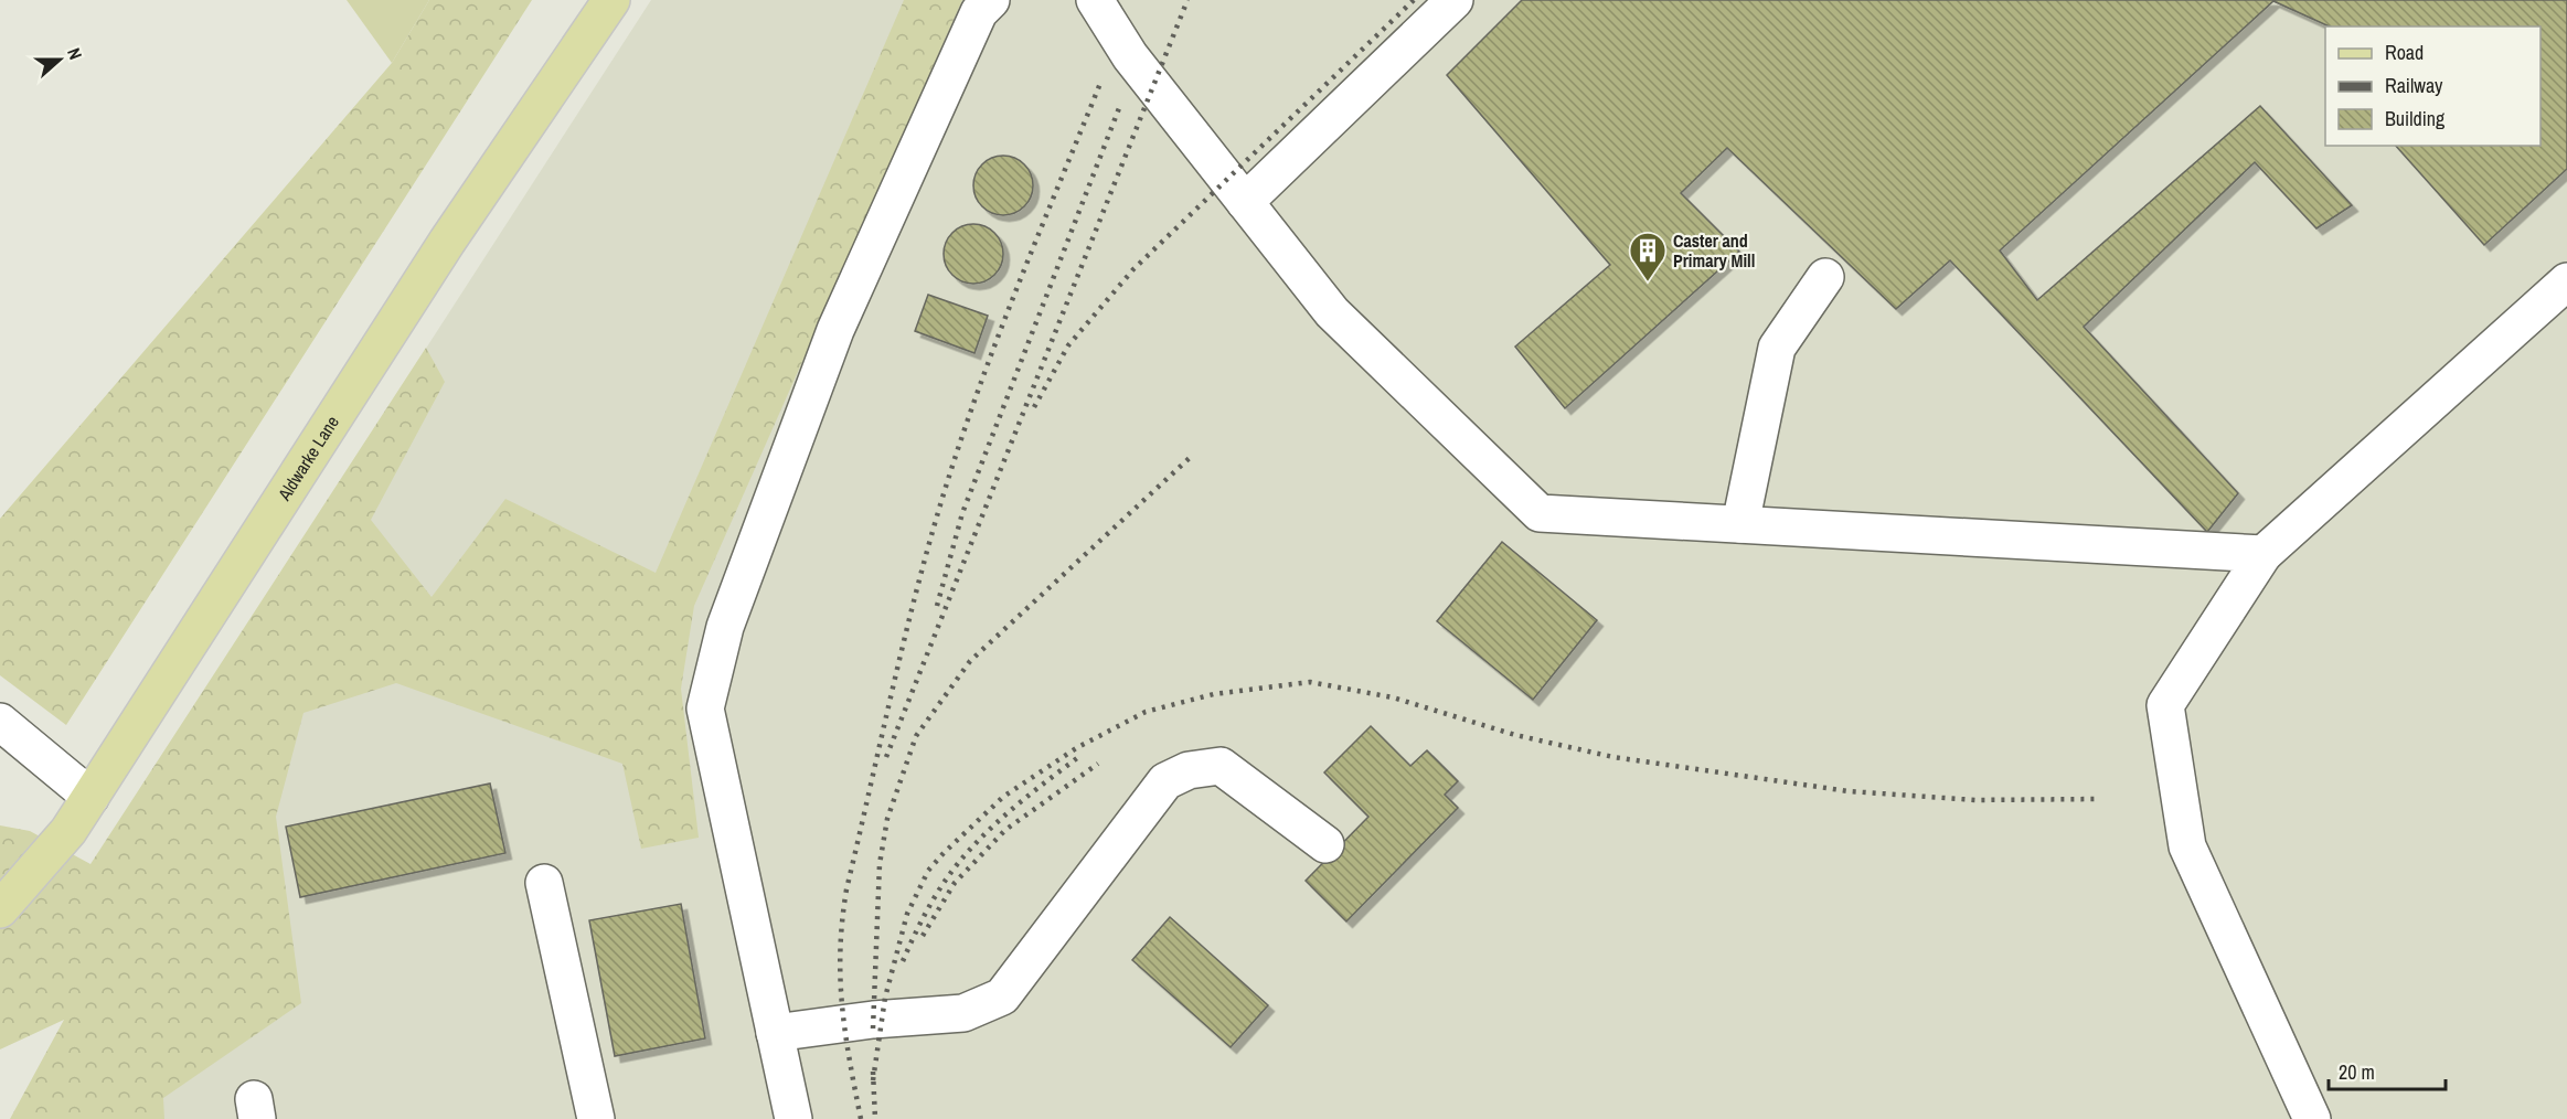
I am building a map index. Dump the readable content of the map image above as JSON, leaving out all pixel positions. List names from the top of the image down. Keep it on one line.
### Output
{"streets":{"main road":["Aldwarke Lane"]},"places":{"building":["Caster and Primary Mill"]},"legend":["Road","Railway","Building"],"scale_bar":"20 m","north":"right"}
